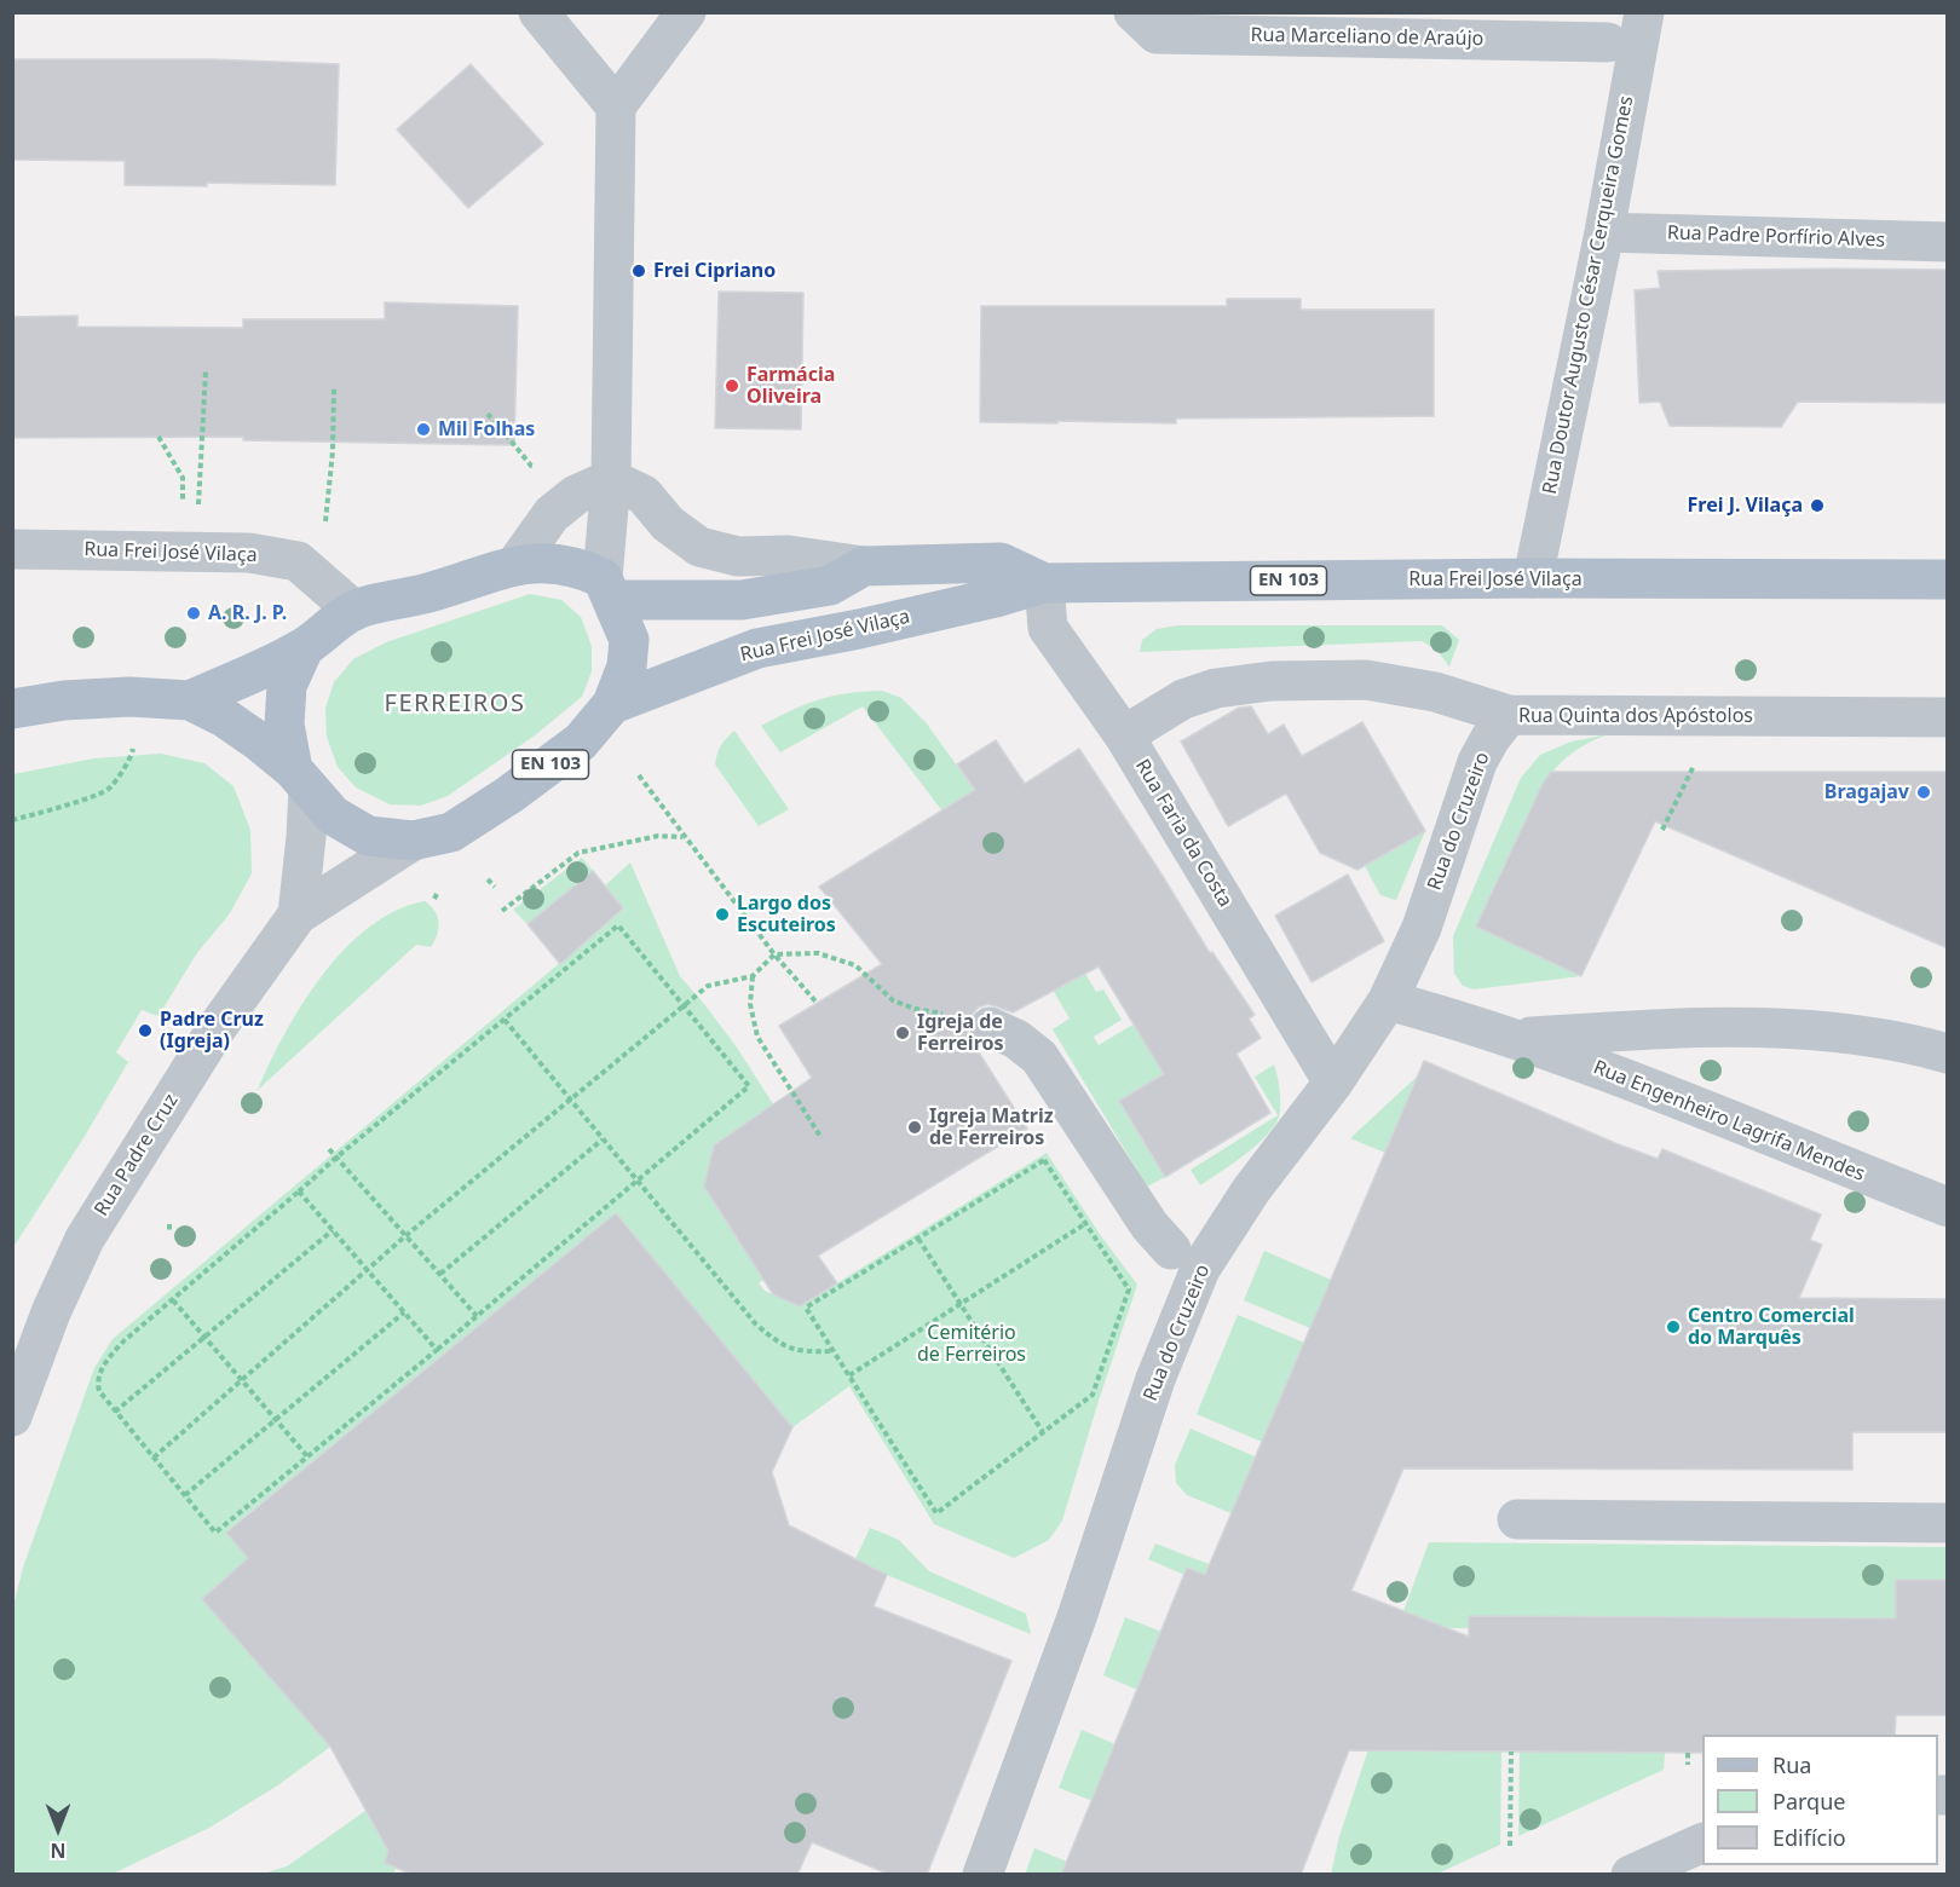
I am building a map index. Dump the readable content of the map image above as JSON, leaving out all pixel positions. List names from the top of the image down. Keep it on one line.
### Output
{"streets":{"main road":["Rua Frei José Vilaça","EN 103"],"street":["Rua Marceliano de Araújo","Rua Padre Porfírio Alves","Rua Doutor Augusto César Cerqueira Gomes","Rua Quinta dos Apóstolos","Rua do Cruzeiro","Rua Faria da Costa","Rua Engenheiro Lagrifa Mendes","Rua Padre Cruz"]},"crossings":[["Rua Padre Porfírio Alves","Rua Doutor Augusto César Cerqueira Gomes"],["Rua Doutor Augusto César Cerqueira Gomes","Rua Frei José Vilaça"],["Rua Frei José Vilaça","Rua Faria da Costa"],["Rua Frei José Vilaça","Rua Padre Cruz"],["Rua Quinta dos Apóstolos","Rua do Cruzeiro"],["Rua Quinta dos Apóstolos","Rua Faria da Costa"],["Rua do Cruzeiro","Rua Faria da Costa"],["Rua do Cruzeiro","Rua Engenheiro Lagrifa Mendes"]],"districts":["FERREIROS"],"parks":["Cemitério de Ferreiros"],"places":["Frei Cipriano","Farmácia Oliveira","Mil Folhas","Frei J. Vilaça","A. R. J. P.","Bragajav","Largo dos Escuteiros","Padre Cruz (Igreja)","Igreja de Ferreiros","Igreja Matriz de Ferreiros","Centro Comercial do Marquês"],"legend":["Rua","Parque","Edifício"],"north":"bottom"}
